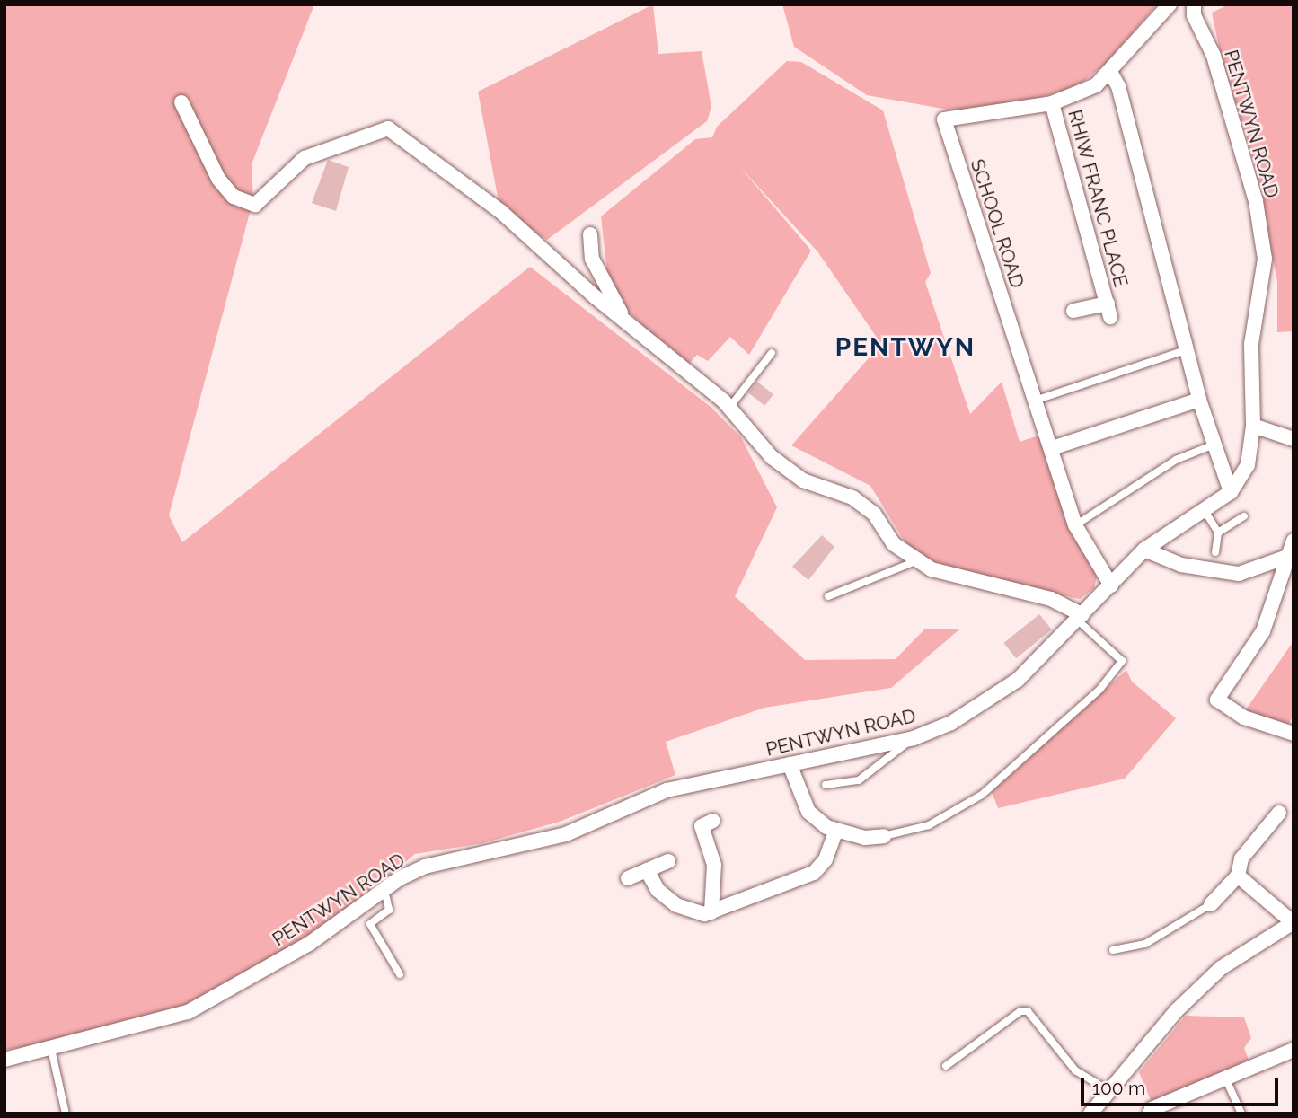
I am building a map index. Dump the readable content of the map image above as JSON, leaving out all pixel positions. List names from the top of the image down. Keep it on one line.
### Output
{"streets":{"street":["PENTWYN ROAD","RHIW FRANC PLACE","SCHOOL ROAD"]},"crossings":[["PENTWYN ROAD","SCHOOL ROAD"],["RHIW FRANC PLACE","SCHOOL ROAD"]],"districts":["PENTWYN"],"scale_bar":"100 m"}
